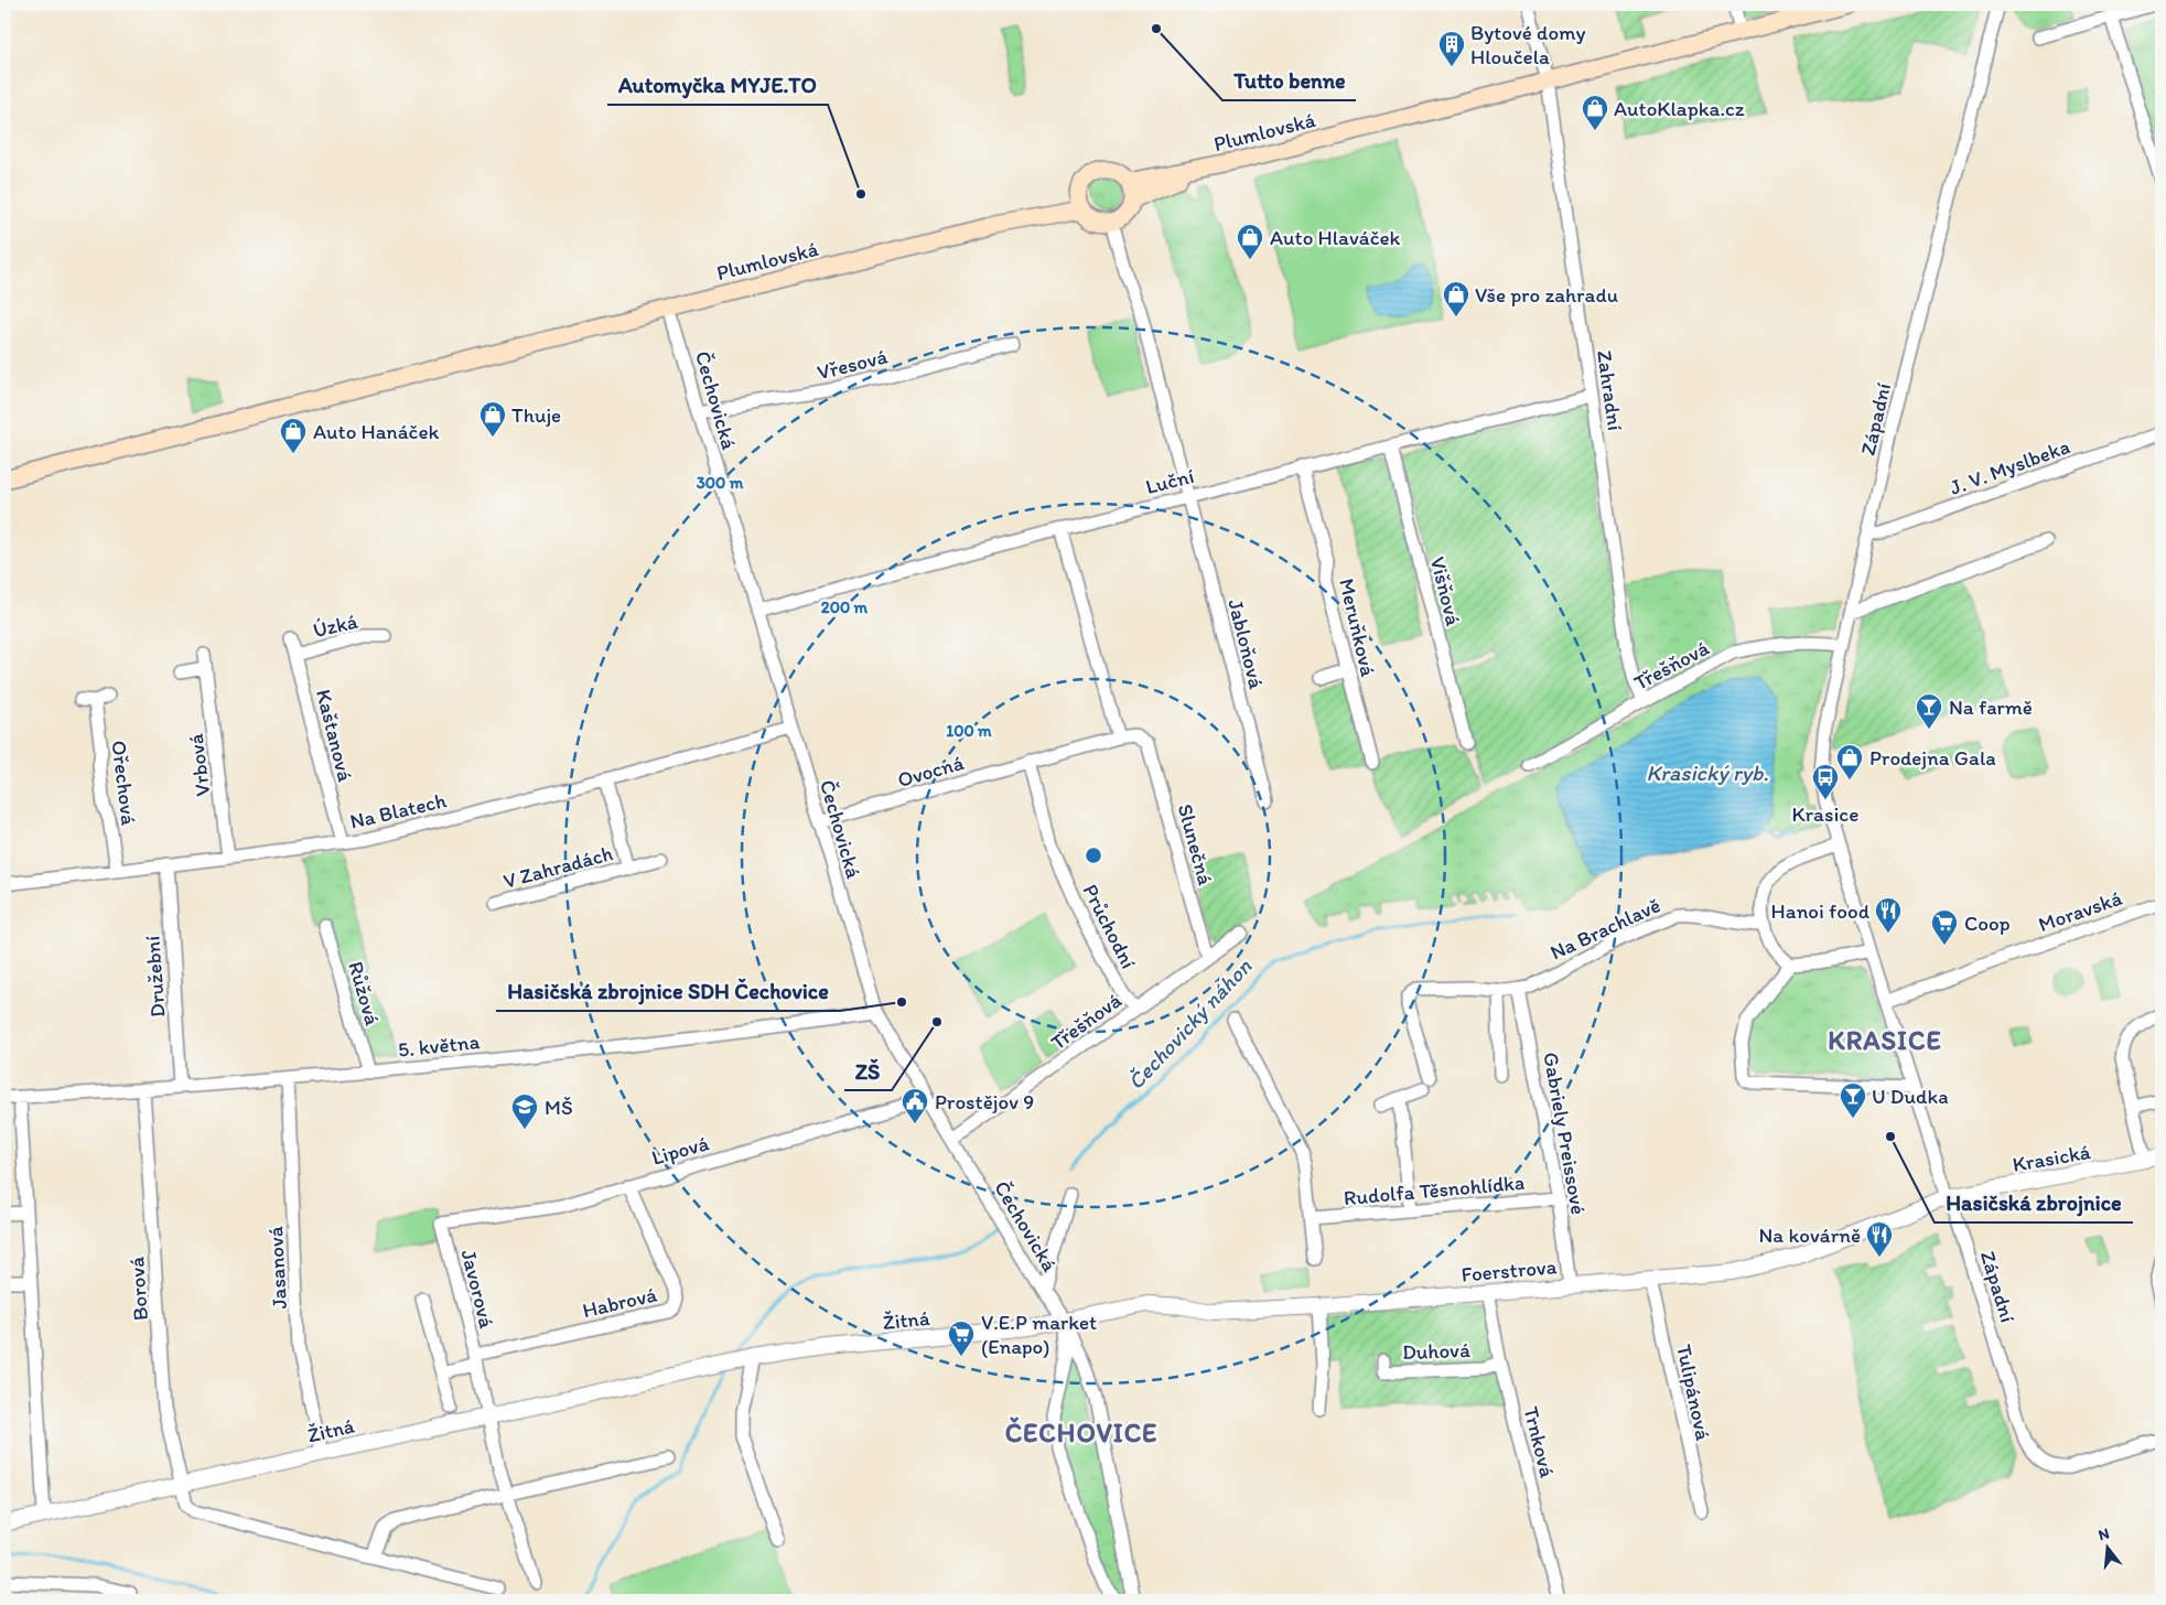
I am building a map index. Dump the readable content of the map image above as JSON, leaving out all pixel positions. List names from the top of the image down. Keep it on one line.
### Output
{"streets":{"main road":["Plumlovská"],"street":["Vřesová","Zahradní","Čechovická","Západní","J. V. Myslbeka","Luční","Višňová","Úzká","Meruňková","Jabloňová","Třešňová","Kaštanová","Vrbová","Ovocná","Ořechová","Na Blatech","Slunečná","V Zahradách","Moravská","Průchodní","Na Brachlavě","Družební","Růžová","5. května","Gabriely Preissové","Lipová","Krasická","Rudolfa Těsnohlídka","Jasanová","Foerstrova","Borová","Javorová","Habrová","Žitná","Duhová","Tulipánová","Trnková"]},"crossings":[["Plumlovská","Zahradní"],["Plumlovská","Čechovická"],["Vřesová","Čechovická"],["Zahradní","Luční"],["Zahradní","Třešňová"],["Čechovická","Luční"],["Čechovická","Třešňová"],["Čechovická","Ovocná"],["Čechovická","Na Blatech"],["Čechovická","5. května"],["Čechovická","Lipová"],["Čechovická","Foerstrova"],["Čechovická","Žitná"],["Západní","J. V. Myslbeka"],["Západní","Třešňová"],["Západní","Moravská"],["Západní","Krasická"],["Západní","Foerstrova"],["Luční","Višňová"],["Luční","Meruňková"],["Luční","Jabloňová"],["Úzká","Kaštanová"],["Třešňová","Slunečná"],["Třešňová","Průchodní"],["Kaštanová","Na Blatech"],["Vrbová","Na Blatech"],["Ovocná","Slunečná"],["Ovocná","Průchodní"],["Ořechová","Na Blatech"],["Na Blatech","V Zahradách"],["Na Blatech","Družební"],["Na Brachlavě","Gabriely Preissové"],["Družební","5. května"],["Růžová","5. května"],["5. května","Jasanová"],["5. května","Borová"],["Gabriely Preissové","Rudolfa Těsnohlídka"],["Gabriely Preissové","Foerstrova"],["Lipová","Javorová"],["Lipová","Habrová"],["Krasická","Foerstrova"],["Jasanová","Žitná"],["Foerstrova","Žitná"],["Foerstrova","Tulipánová"],["Foerstrova","Trnková"],["Borová","Žitná"],["Javorová","Habrová"],["Javorová","Žitná"],["Duhová","Trnková"]],"districts":["KRASICE","ČECHOVICE"],"water":["Krasický ryb.","Čechovický náhon"],"places":{"other":["Tutto benne","Automyčka MYJE.TO","Hasičská zbrojnice SDH Čechovice","ZŠ","Hasičská zbrojnice"],"building":["Bytové domy Hloučela"],"shop":["AutoKlapka.cz","Auto Hlaváček","Vše pro zahradu","Thuje","Auto Hanáček","Prodejna Gala"],"bar":["Na farmě","U Dudka"],"bus stop":["Krasice"],"restaurant":["Hanoi food","Na kovárně"],"supermarket":["Coop","V.E.P market (Enapo)"],"public building":["Prostějov 9"],"school or university":["MŠ"]},"north":"top","rings":["300 m","200 m","100 m"]}
